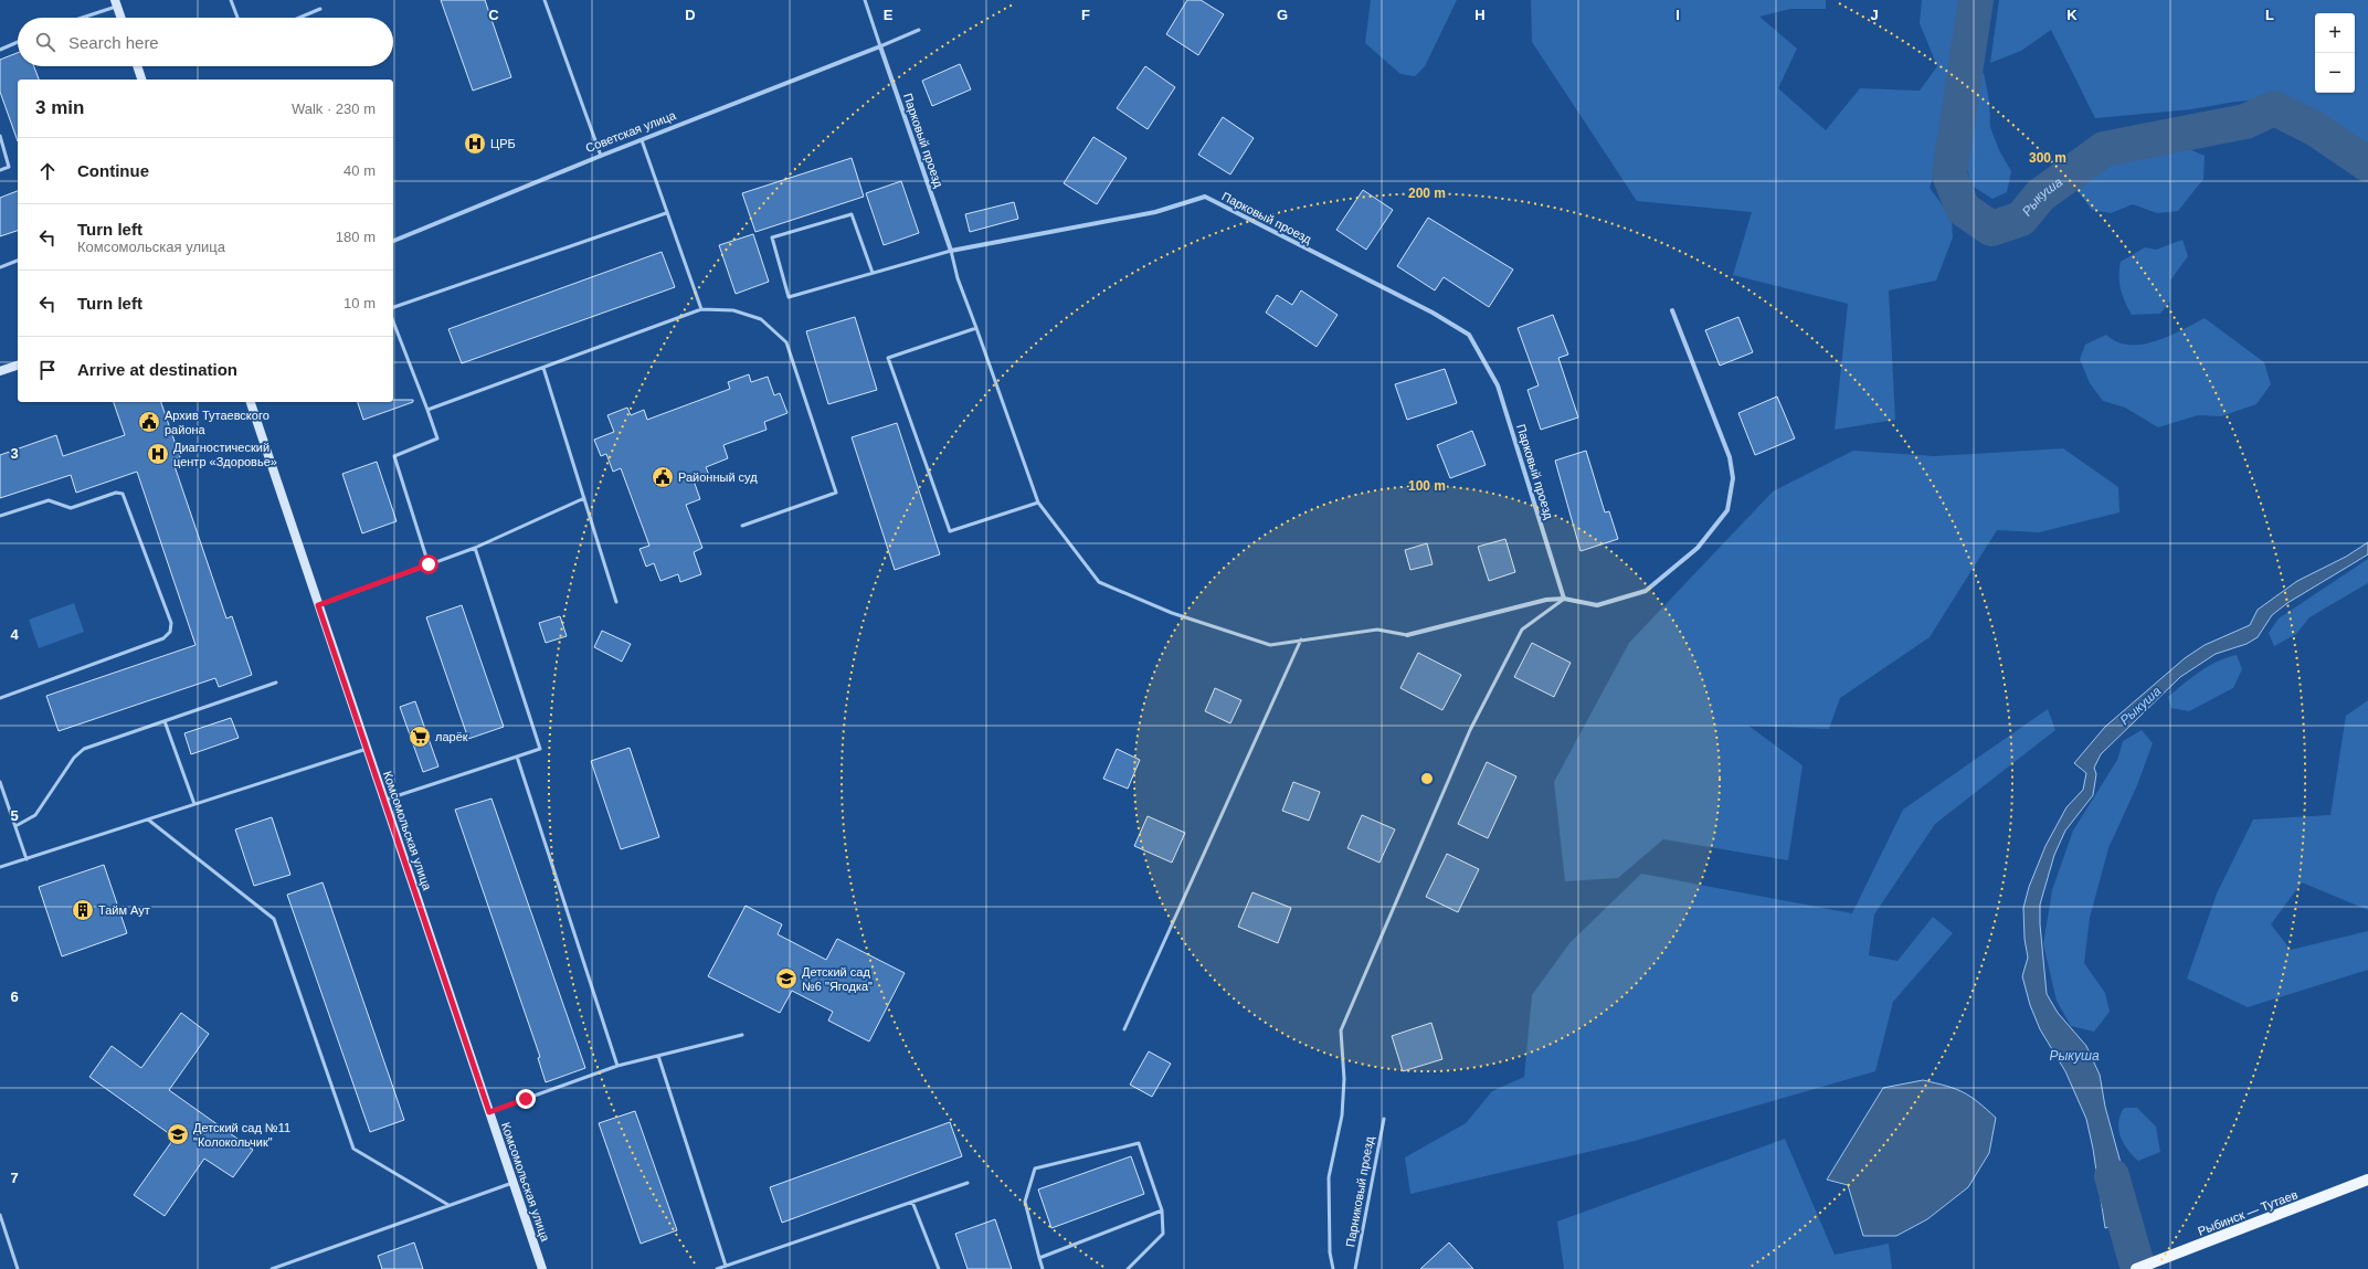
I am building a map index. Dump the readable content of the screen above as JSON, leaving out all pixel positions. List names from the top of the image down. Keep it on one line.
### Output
{"streets":{"main road":["Комсомольская улица","Рыбинск — Тутаев"],"street":["Советская улица","Парковый проезд"],"lane":["Парниковый проезд"]},"crossings":[["Советская улица","Парковый проезд"]],"water":["Рыкуша"],"places":{"hospital":["ЦРБ","Диагностический центр «Здоровье»"],"public building":["Архив Тутаевского района","Районный суд"],"supermarket":["ларёк"],"building":["Тайм Аут"],"school or university":["Детский сад №6 \"Ягодка\"","Детский сад №11 \"Колокольчик\""]},"page":{"map_buttons":["+","−"],"search":"Search here","heading":["3 min","Walk · 230 m"],"list":[["Continue","40 m"],["Turn left","Комсомольская улица","180 m"],["Turn left","10 m"],"Arrive at destination"]},"grid":{"columns":["C","D","E","F","G","H","I","J","K","L"],"rows":["3","4","5","6","7"]},"rings":["300 m","200 m","100 m"]}
